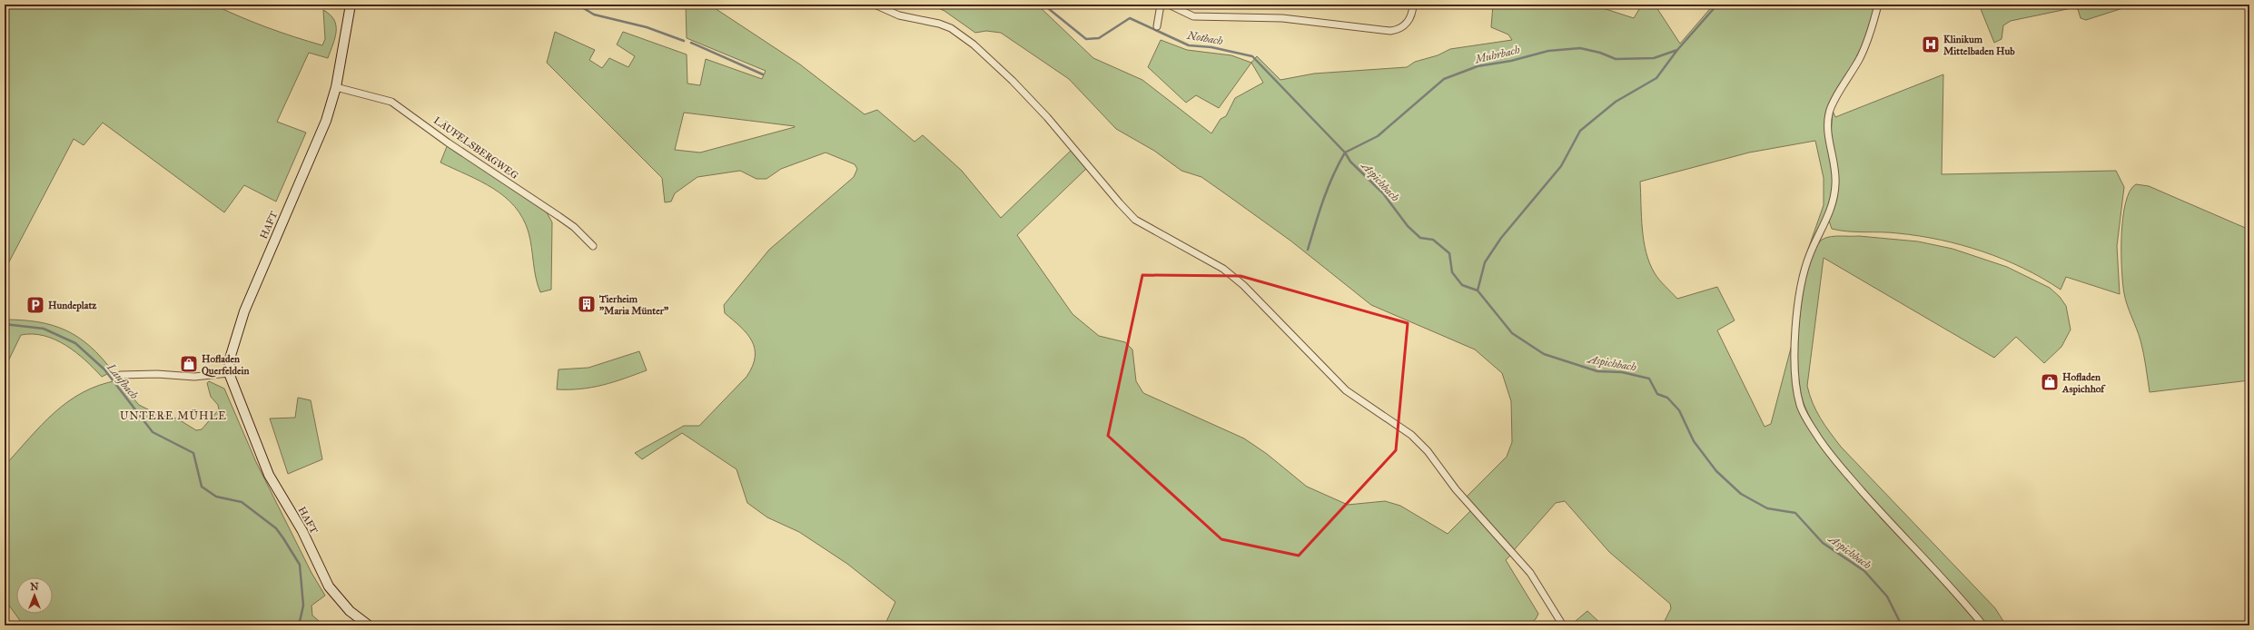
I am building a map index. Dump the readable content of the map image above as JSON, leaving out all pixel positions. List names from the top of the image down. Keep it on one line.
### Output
{"streets":{"main road":["HAFT"],"street":["LÄUFELSBERGWEG"]},"crossings":[["LÄUFELSBERGWEG","HAFT"]],"districts":["UNTERE MÜHLE"],"water":["Notbach","Muhrbach","Aspichbach","Laufbach"],"places":{"hospital":["Klinikum Mittelbaden Hub"],"building":["Tierheim \"Maria Münter\""],"parking":["Hundeplatz"],"shop":["Hofladen Querfeldein","Hofladen Aspichhof"]},"north":"top"}
